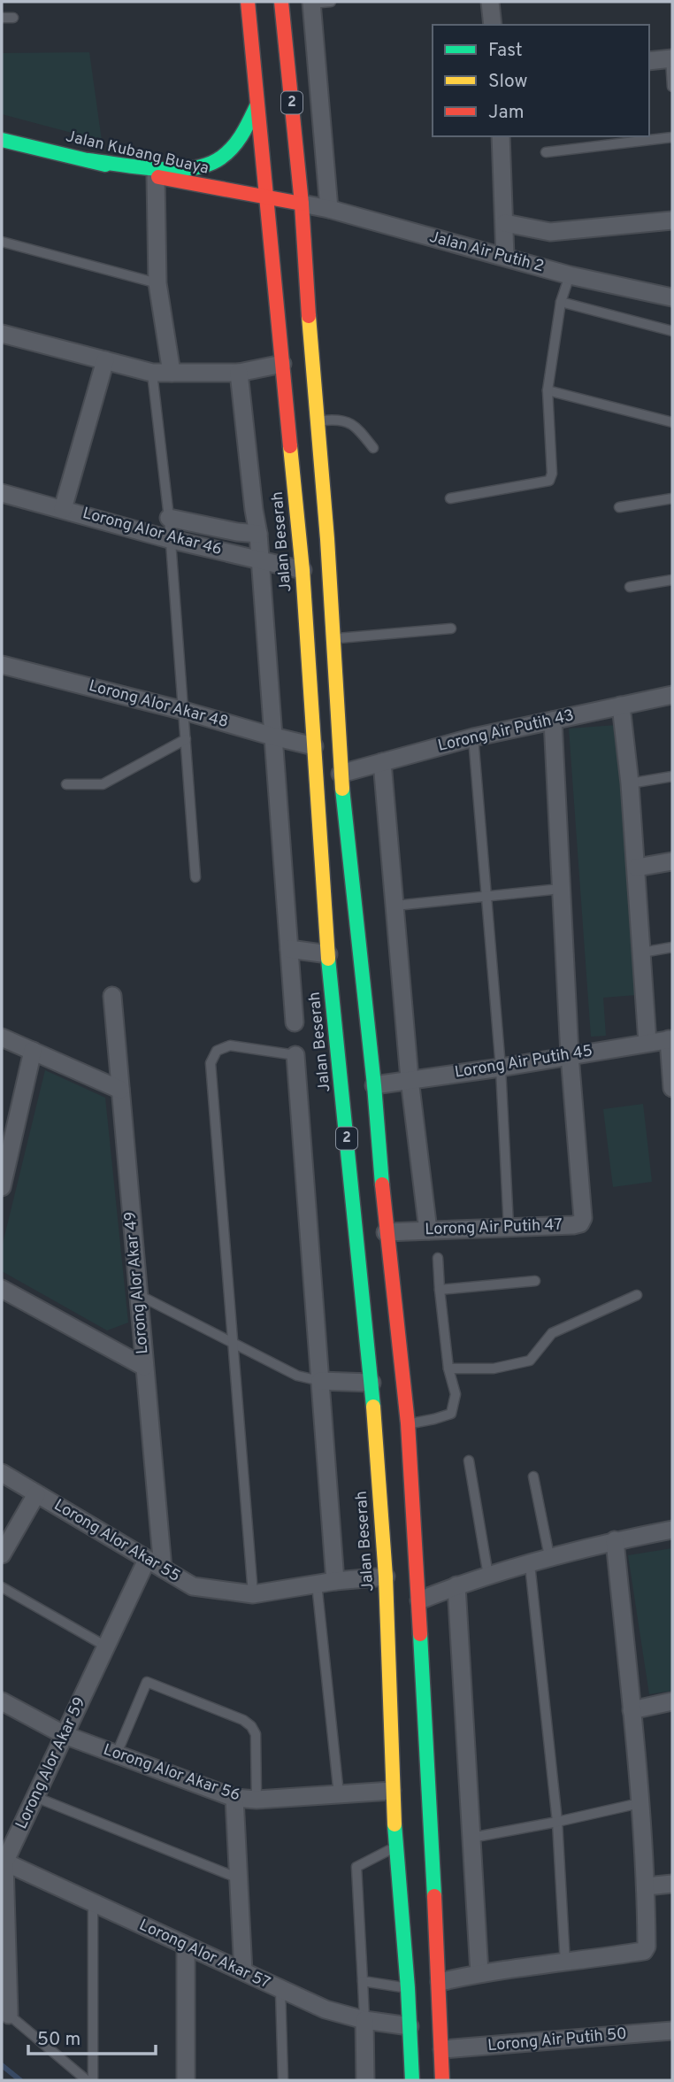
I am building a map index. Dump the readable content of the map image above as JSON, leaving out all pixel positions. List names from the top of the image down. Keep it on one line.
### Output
{"streets":{"main road":["2","Jalan Kubang Buaya","Jalan Beserah"],"street":["Jalan Air Putih 2","Lorong Alor Akar 46","Lorong Alor Akar 48","Lorong Air Putih 43","Lorong Air Putih 45","Lorong Air Putih 47","Lorong Alor Akar 49","Lorong Alor Akar 55","Lorong Alor Akar 59","Lorong Alor Akar 56","Lorong Alor Akar 57","Lorong Air Putih 50"]},"crossings":[["2","Jalan Kubang Buaya"],["2","Jalan Air Putih 2"],["2","Lorong Air Putih 43"],["2","Lorong Air Putih 45"],["2","Lorong Air Putih 47"],["2","Lorong Air Putih 50"],["Jalan Kubang Buaya","Jalan Air Putih 2"],["Jalan Kubang Buaya","Jalan Beserah"],["Lorong Alor Akar 46","Jalan Beserah"],["Jalan Beserah","Lorong Alor Akar 48"],["Jalan Beserah","Lorong Alor Akar 55"],["Jalan Beserah","Lorong Alor Akar 56"],["Jalan Beserah","Lorong Alor Akar 57"],["Lorong Air Putih 45","Lorong Air Putih 47"],["Lorong Alor Akar 49","Lorong Alor Akar 55"],["Lorong Alor Akar 55","Lorong Alor Akar 59"],["Lorong Alor Akar 59","Lorong Alor Akar 56"],["Lorong Alor Akar 59","Lorong Alor Akar 57"]],"legend":["Fast","Slow","Jam"],"scale_bar":"50 m"}
